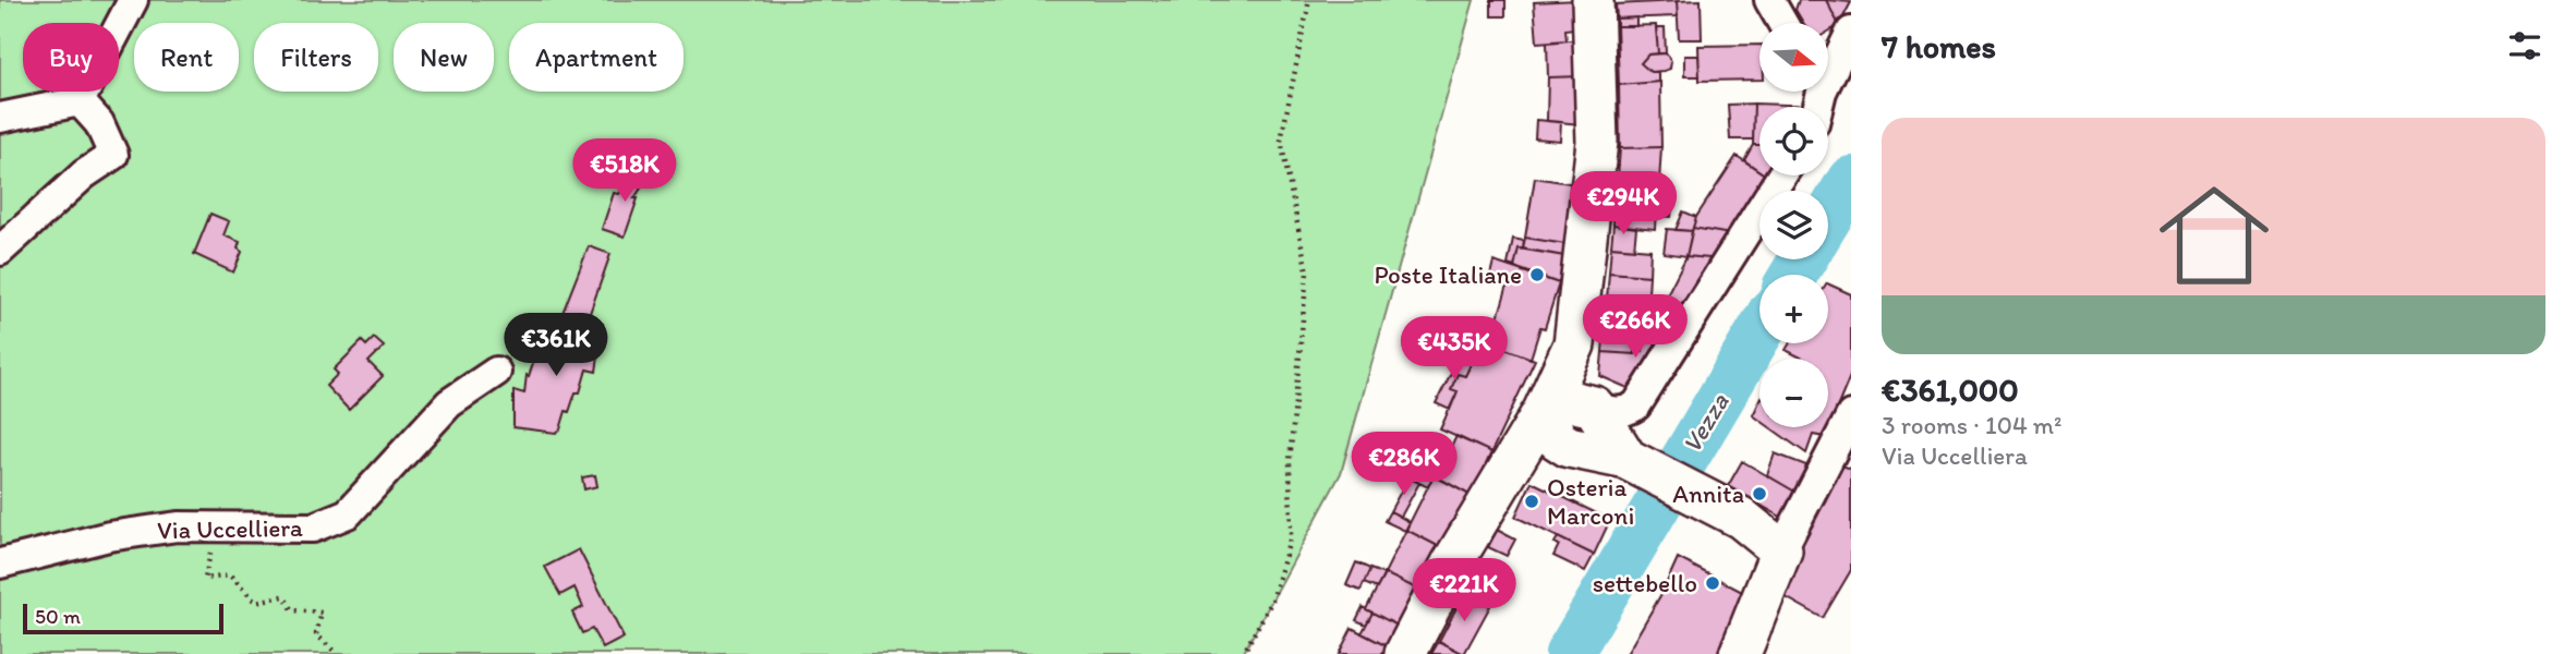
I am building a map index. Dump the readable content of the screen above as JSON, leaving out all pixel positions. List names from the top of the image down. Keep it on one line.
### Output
{"streets":{"street":["Via Uccelliera"]},"water":["Vezza"],"places":["Poste Italiane","Annita","Osteria Marconi","settebello"],"scale_bar":"50 m","north":"right","page":{"heading":"7 homes","map_buttons":["+","−"],"chip":["Buy","Rent","Filters","New","Apartment"],"list":[{"name":"€361,000","note":"3 rooms · 104 m² · Via Uccelliera"}],"price":["€518K","€294K","€266K","€361K","€435K","€286K","€221K"],"scale":"50 m"}}
